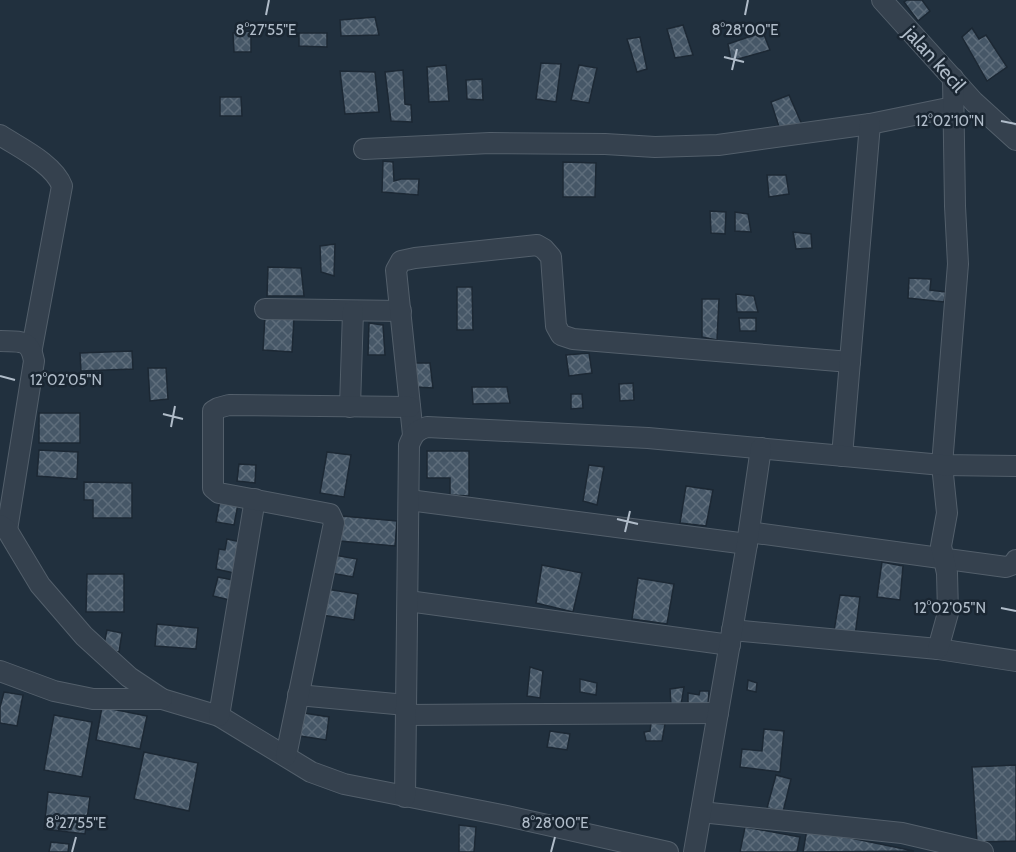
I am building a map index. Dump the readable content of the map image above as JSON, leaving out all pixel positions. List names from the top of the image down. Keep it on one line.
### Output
{"streets":{"street":["jalan kecil"]},"coordinates":["8°27'55\"E","8°28'00\"E","12°02'10\"N","12°02'05\"N"]}
